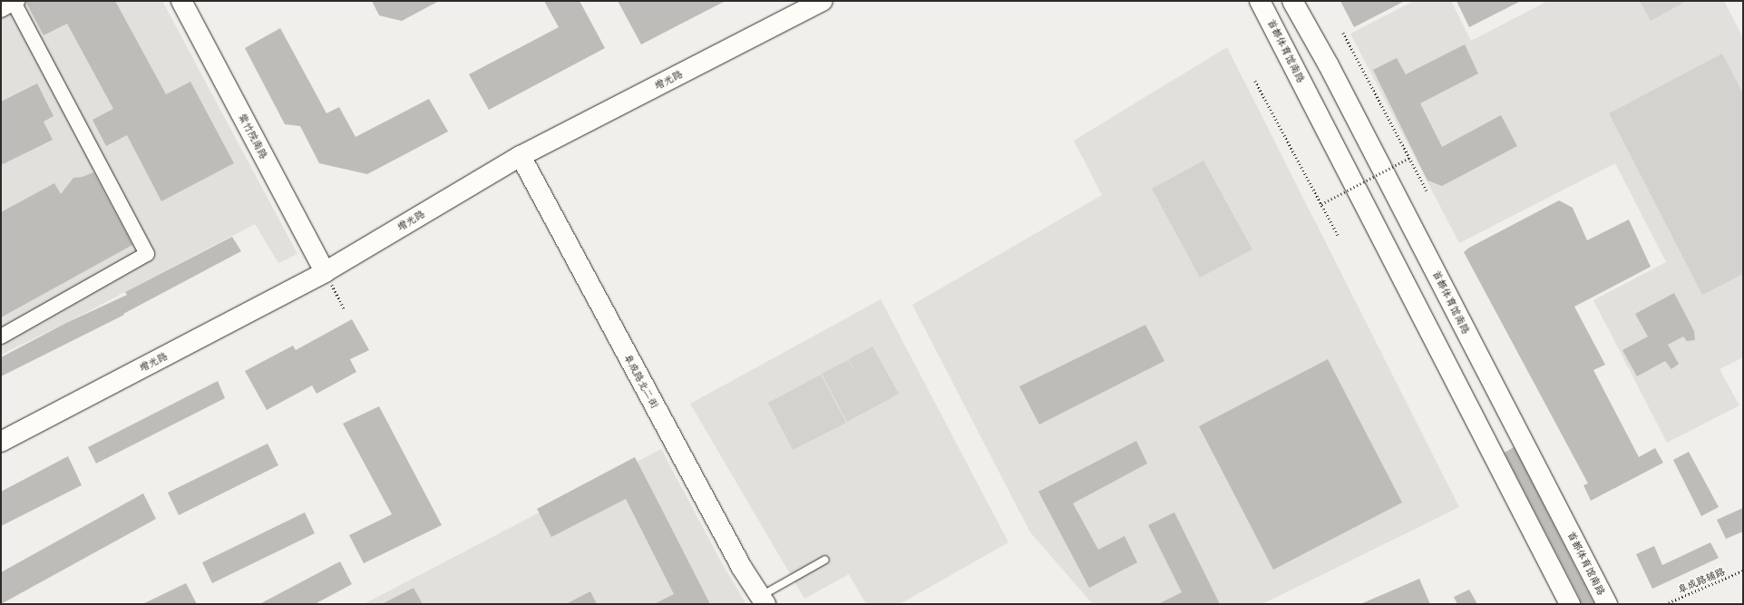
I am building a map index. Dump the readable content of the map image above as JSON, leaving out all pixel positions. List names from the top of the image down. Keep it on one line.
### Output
{"streets":{"street":["首都体育馆南路","增光路","紫竹院南路","阜成路北二街"],"path":["阜成路辅路"]},"crossings":[["增光路","紫竹院南路"],["增光路","阜成路北二街"]]}
